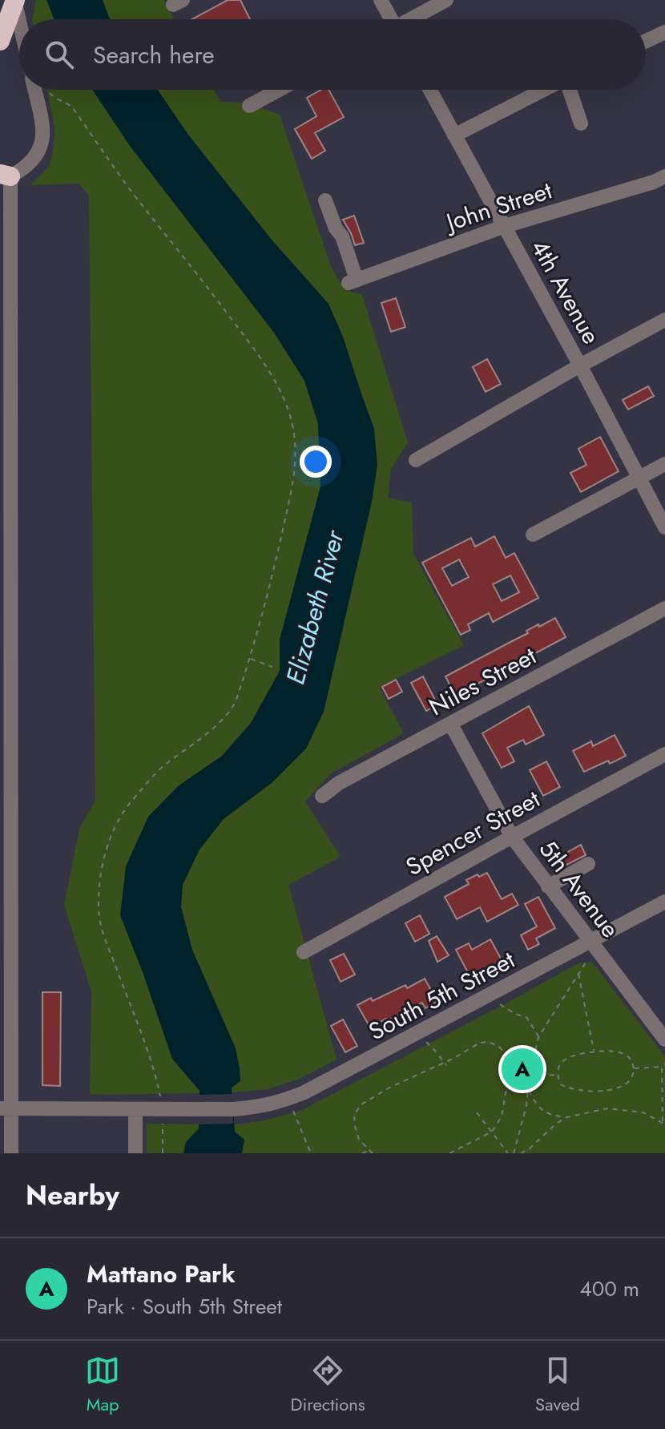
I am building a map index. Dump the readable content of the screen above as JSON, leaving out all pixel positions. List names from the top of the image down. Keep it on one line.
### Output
{"streets":{"street":["John Street","4th Avenue","Niles Street","Spencer Street","5th Avenue","South 5th Street"]},"crossings":[["John Street","4th Avenue"],["Niles Street","5th Avenue"],["Spencer Street","5th Avenue"],["5th Avenue","South 5th Street"]],"water":["Elizabeth River"],"page":{"search":"Search here","pins":"A","heading":"Nearby","list":[{"mark":"A","name":"Mattano Park","note":"Park · South 5th Street","value":"400 m"}],"nav":["Map","Directions","Saved"]}}
